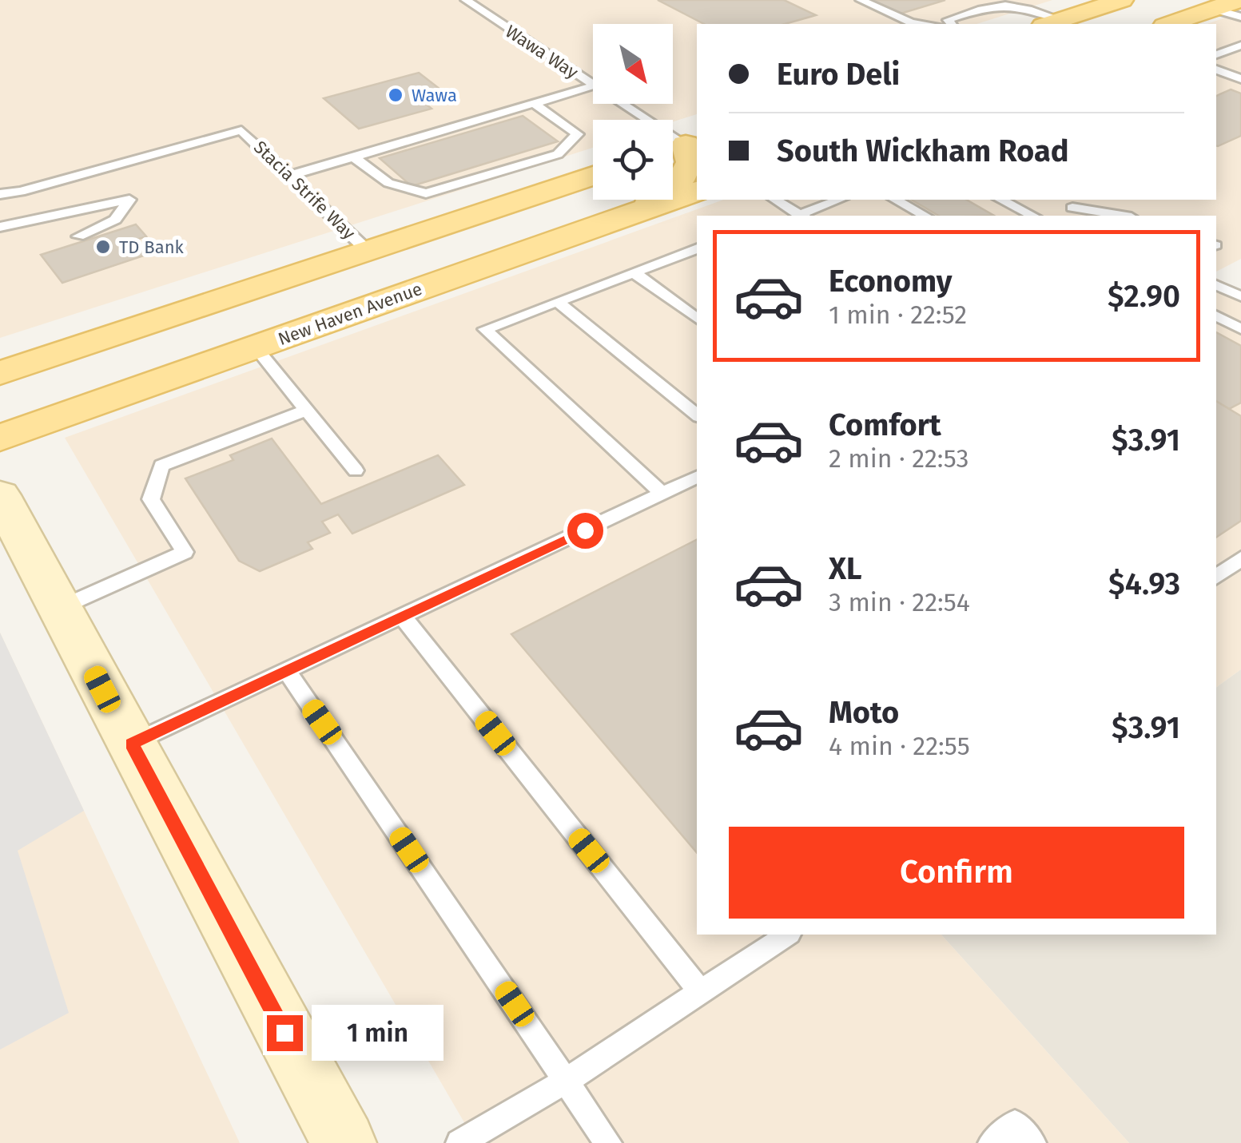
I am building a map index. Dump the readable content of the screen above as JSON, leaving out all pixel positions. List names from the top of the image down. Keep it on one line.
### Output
{"streets":{"main road":["New Haven Avenue"],"lane":["Wawa Way","Stacia Strife Way"]},"places":["Wawa","TD Bank"],"north":"bottom right","page":{"banner":["Euro Deli","South Wickham Road"],"list":[{"name":"Economy","note":"1 min · 22:52","value":"$2.90"},{"name":"Comfort","note":"2 min · 22:53","value":"$3.91"},{"name":"XL","note":"3 min · 22:54","value":"$4.93"},{"name":"Moto","note":"4 min · 22:55","value":"$3.91"}],"buttons":"Confirm","bubble":"1 min"}}
